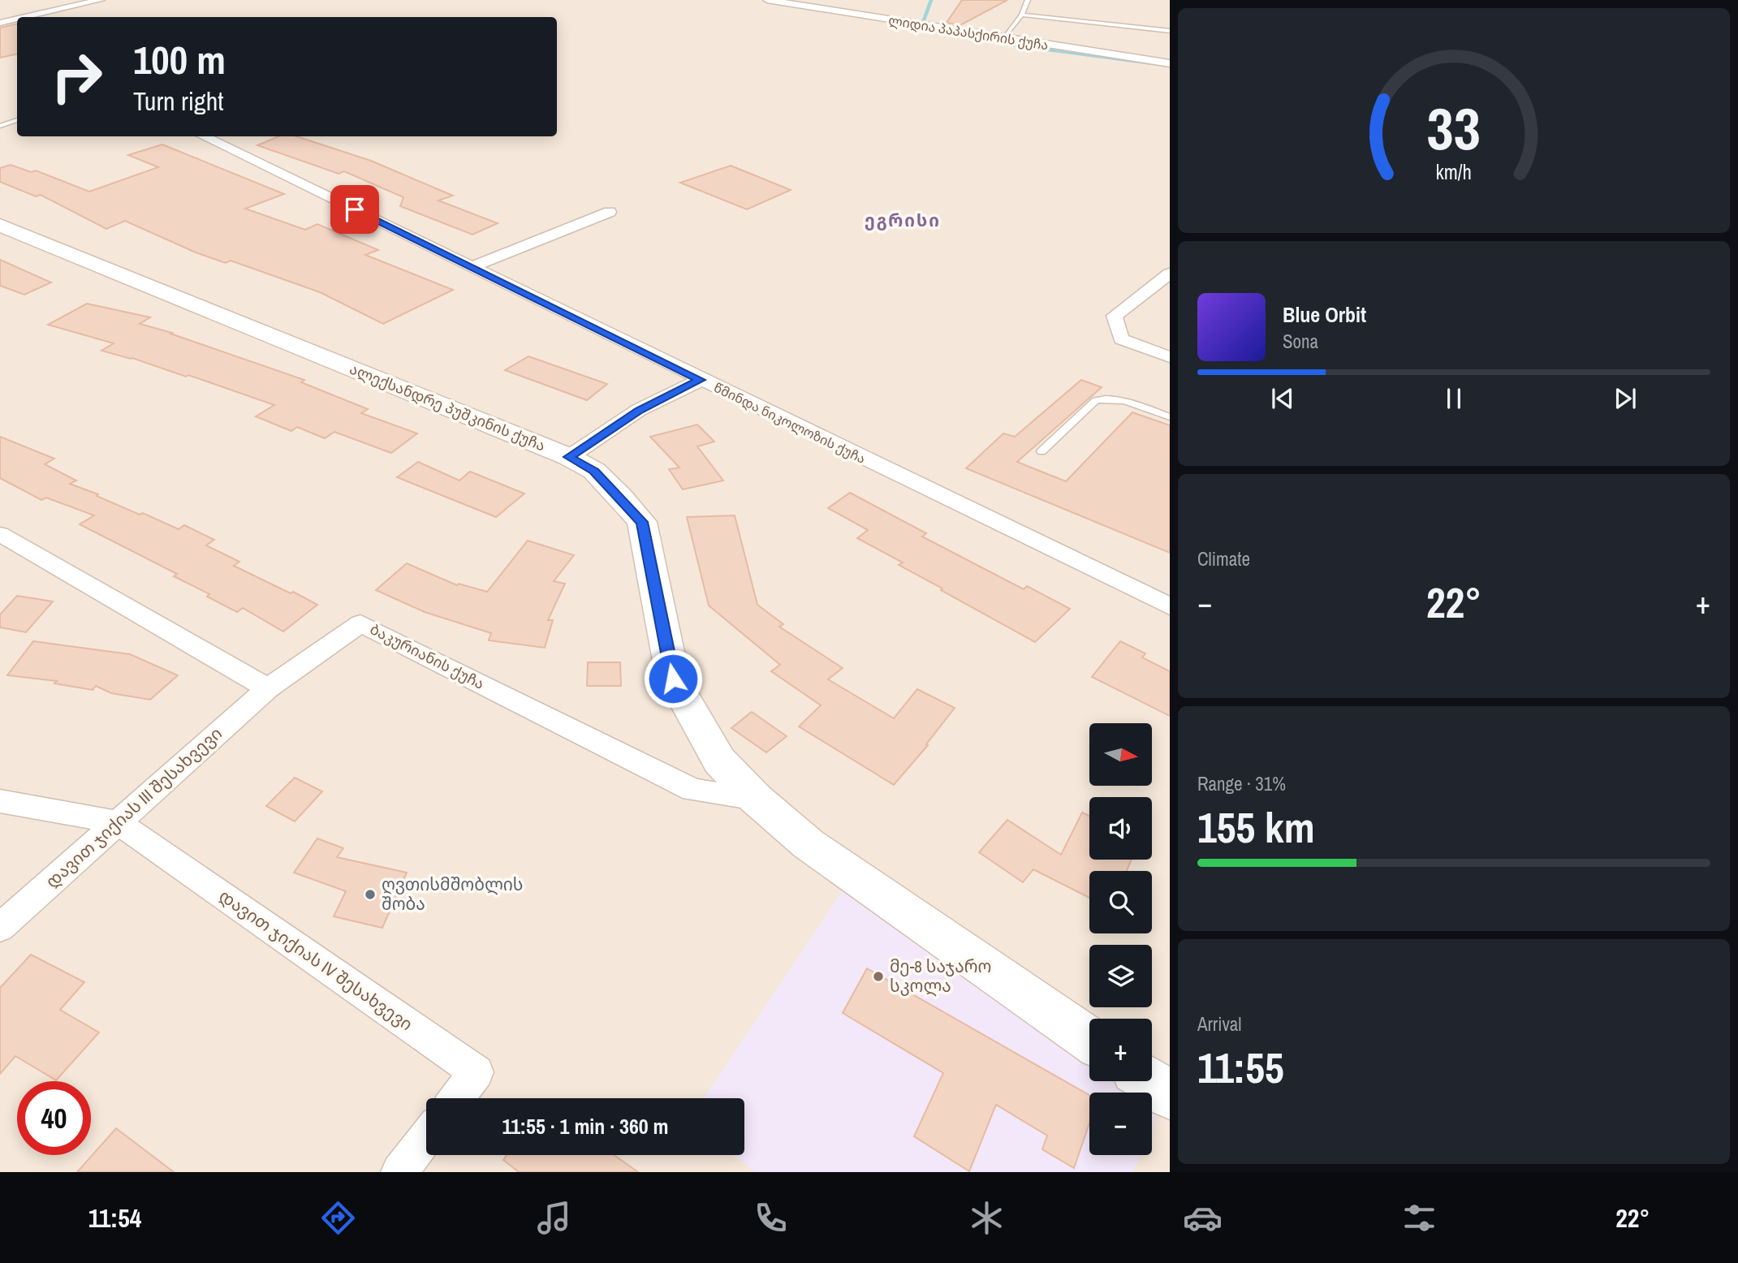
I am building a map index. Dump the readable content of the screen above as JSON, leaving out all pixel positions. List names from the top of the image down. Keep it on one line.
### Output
{"streets":{"street":["ლიდია პაპასქირის ქუჩა","ალექსანდრე პუშკინის ქუჩა","წმინდა ნიკოლოზის ქუჩა","ბაკურიანის ქუჩა","დავით ჯიქიას III შესახვევი","დავით ჯიქიას IV შესახვევი"]},"crossings":[["ალექსანდრე პუშკინის ქუჩა","ბაკურიანის ქუჩა"],["ბაკურიანის ქუჩა","დავით ჯიქიას III შესახვევი"],["დავით ჯიქიას III შესახვევი","დავით ჯიქიას IV შესახვევი"]],"districts":["ეგრისი"],"places":["ღვთისმშობლის შობა","მე-8 საჯარო სკოლა"],"north":"right","page":{"turn":["100 m","Turn right"],"song":["Blue Orbit","Sona"],"tile":["Climate",["Range · 31%","155 km"],["Arrival","11:55"]],"heat":["−","22°","+"],"map_buttons":["+","−"],"limit":"40","trip":"11:55 · 1 min · 360 m","tabs":["11:54","22°"],"gauge":["33","km/h"]}}
